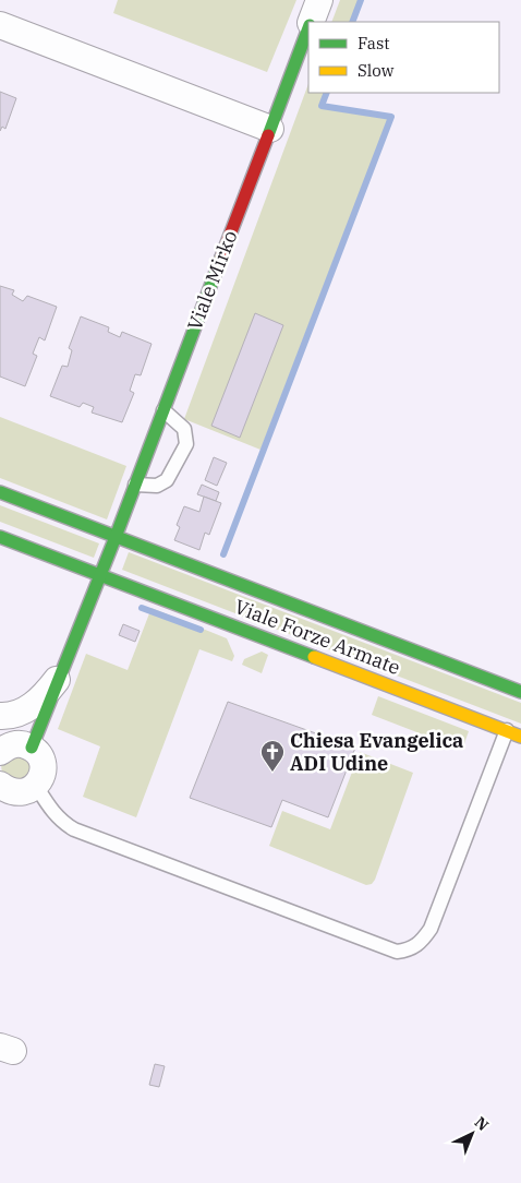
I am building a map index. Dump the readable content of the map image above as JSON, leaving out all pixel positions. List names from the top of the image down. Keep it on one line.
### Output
{"streets":{"street":["Viale Mirko","Viale Forze Armate"]},"crossings":[["Viale Mirko","Viale Forze Armate"]],"places":{"church":["Chiesa Evangelica ADI Udine"]},"legend":["Fast","Slow"],"north":"top right"}
